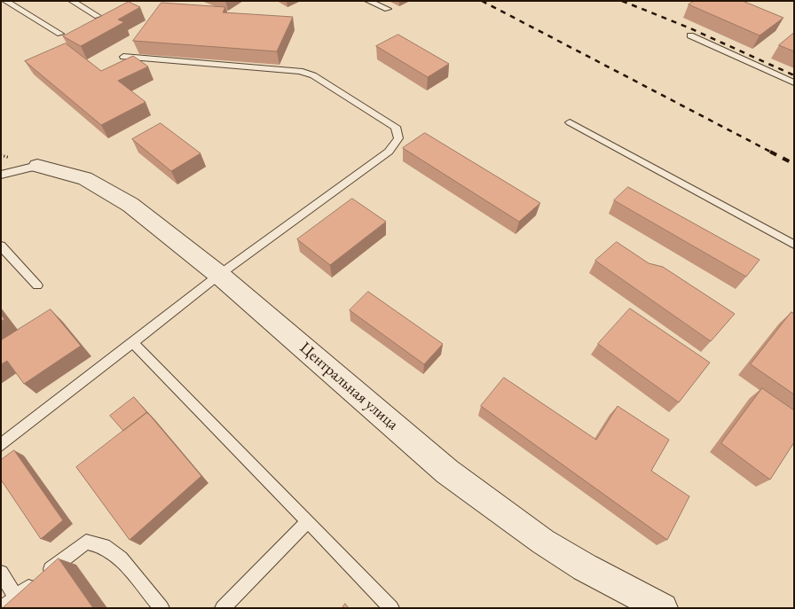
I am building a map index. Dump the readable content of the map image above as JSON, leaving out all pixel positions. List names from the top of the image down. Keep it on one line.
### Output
{"streets":{"street":["Центральная улица"]}}
